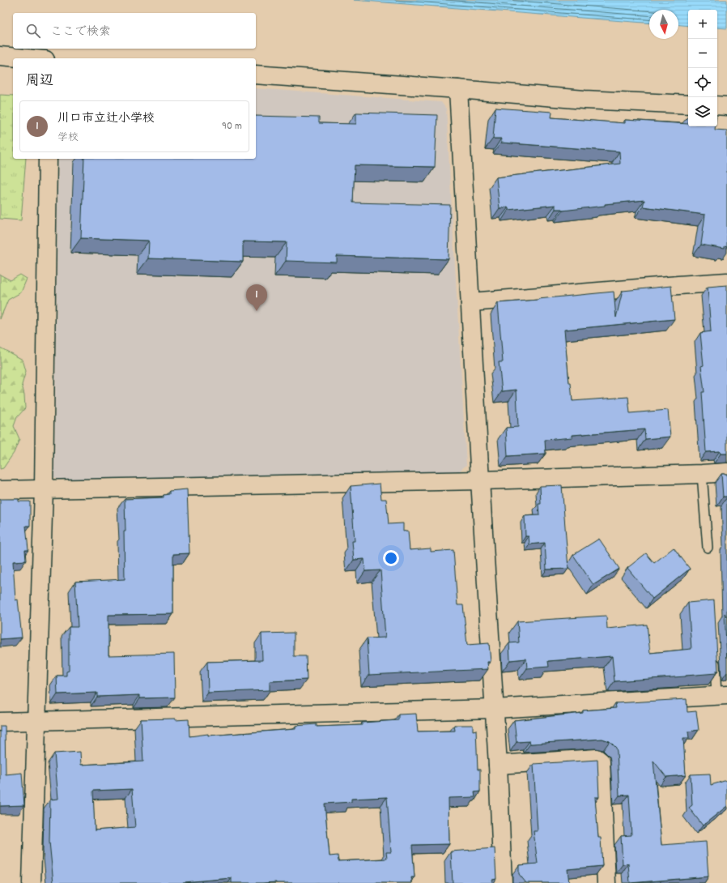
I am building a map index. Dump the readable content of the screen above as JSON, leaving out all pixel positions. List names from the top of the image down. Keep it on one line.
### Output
{"north":"bottom","page":{"map_buttons":["+","−"],"search":"ここで検索","heading":"周辺","list":[{"mark":"1","name":"川口市立辻小学校","note":"学校","value":"90 m"}],"pins":"1"}}
